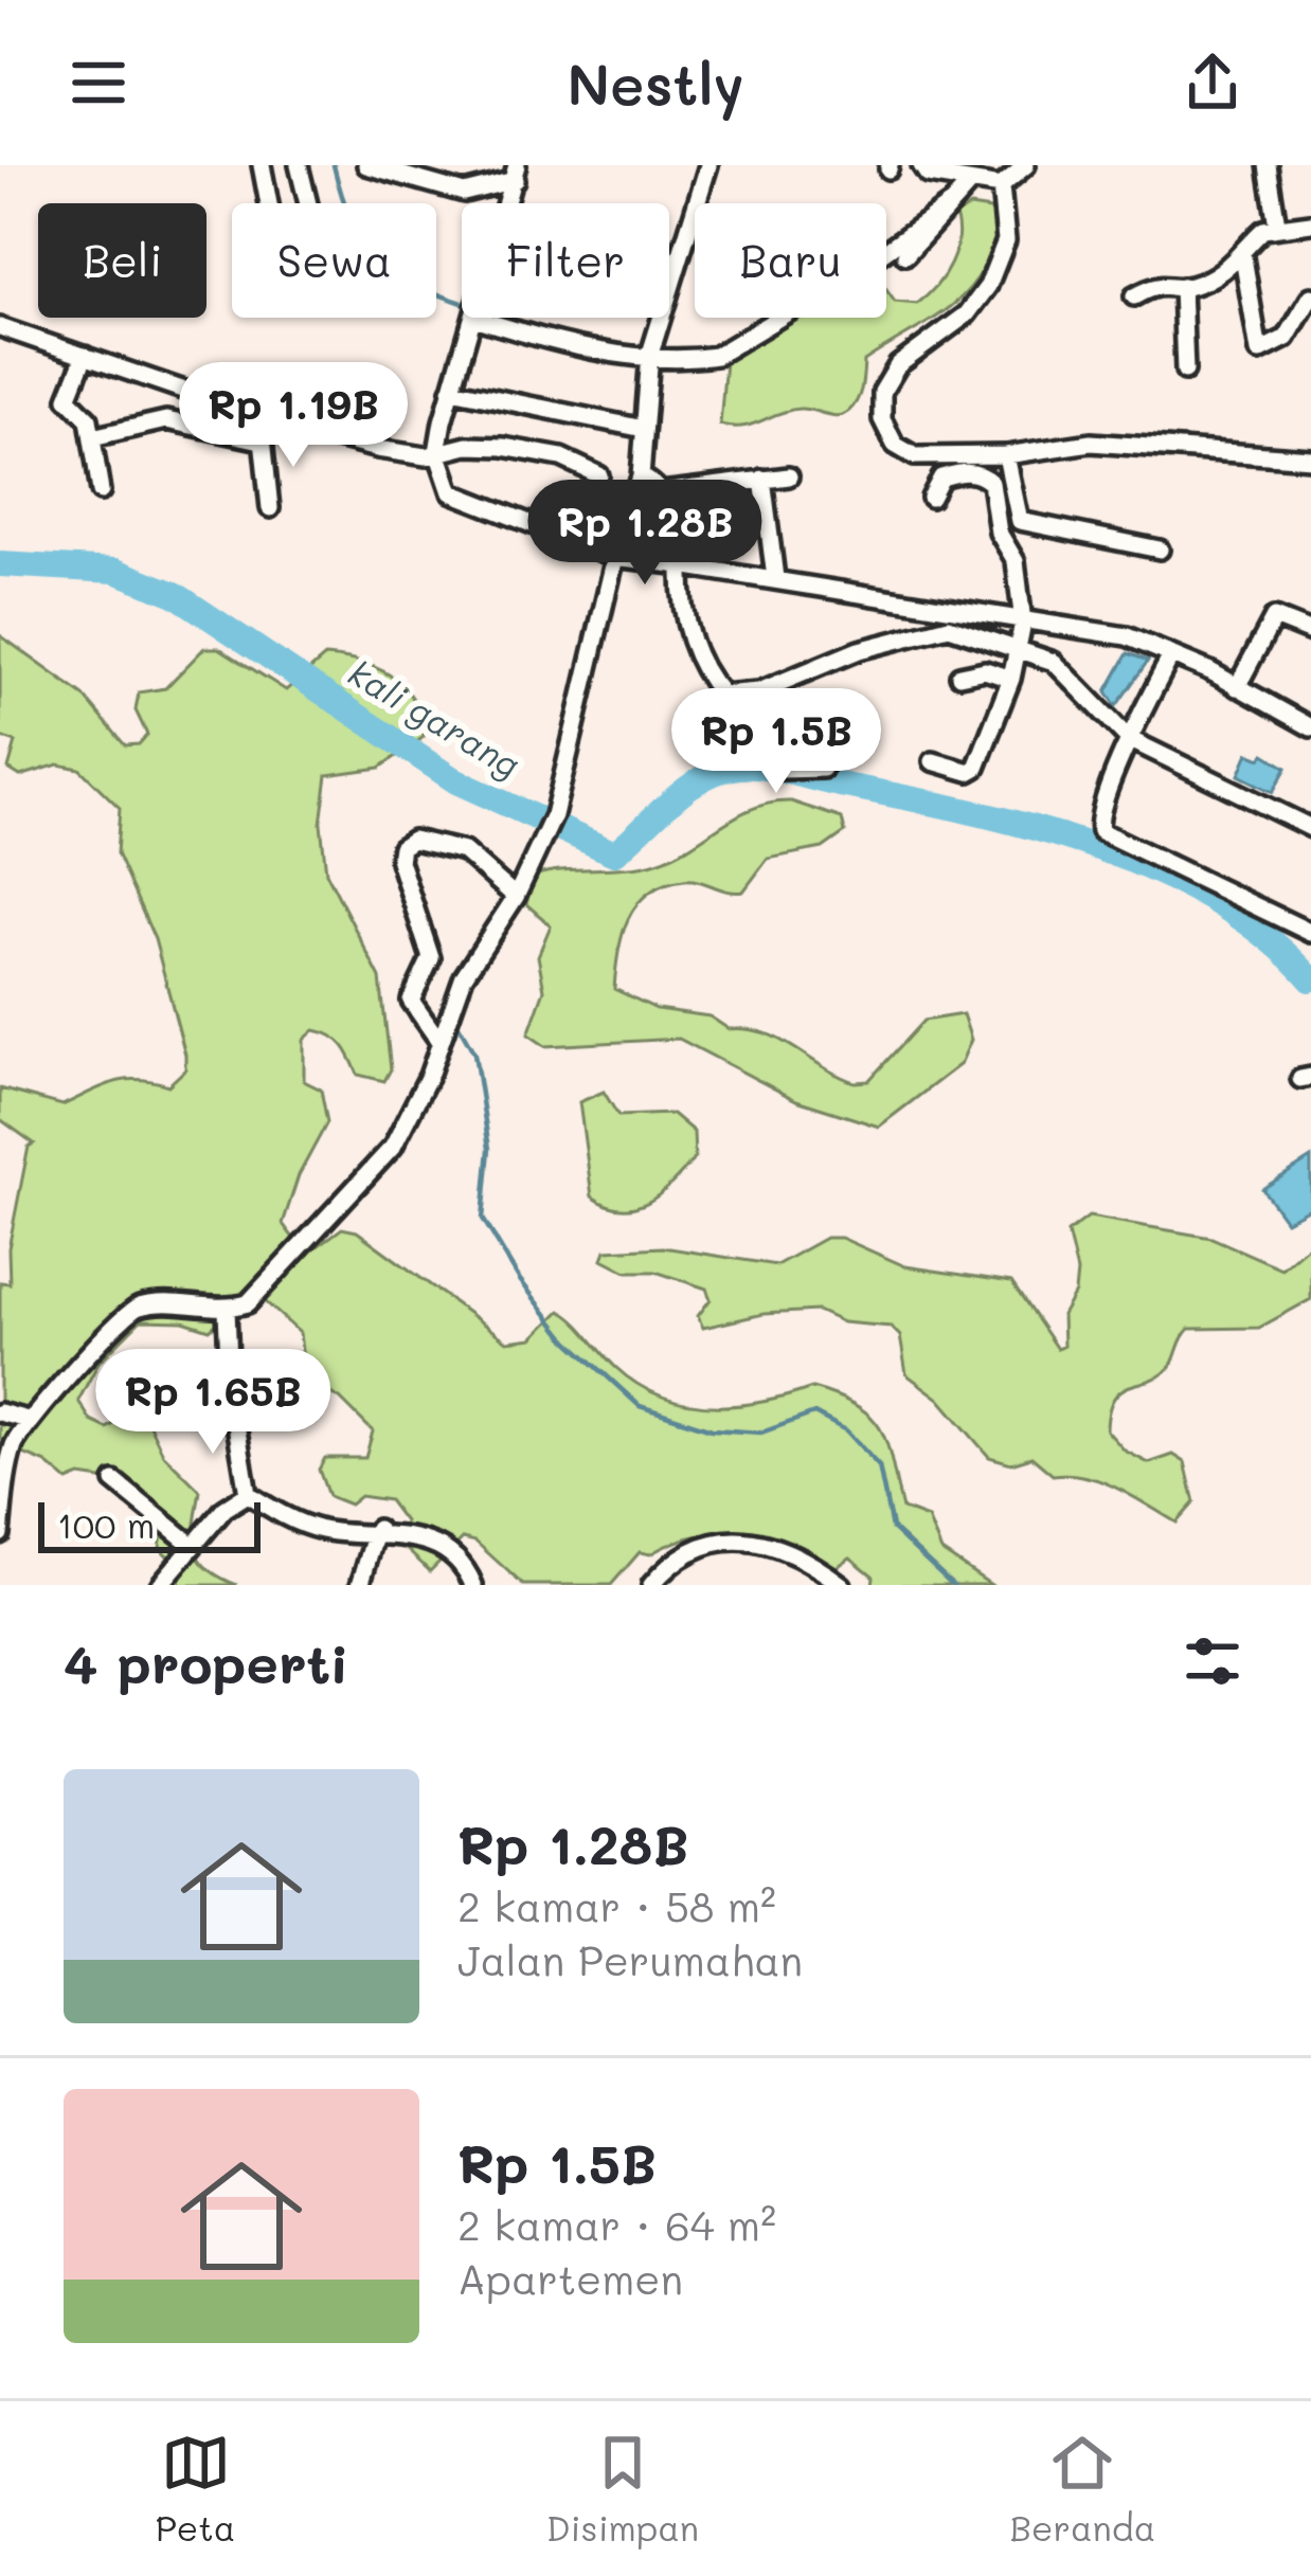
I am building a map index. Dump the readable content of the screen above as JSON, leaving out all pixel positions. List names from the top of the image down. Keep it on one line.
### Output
{"water":["kali garang"],"scale_bar":"100 m","page":{"header":"Nestly","chip":["Beli","Sewa","Filter","Baru"],"price":["Rp 1.19B","Rp 1.28B","Rp 1.5B","Rp 1.65B"],"scale":"100 m","heading":"4 properti","list":[{"name":"Rp 1.28B","note":"2 kamar · 58 m² · Jalan Perumahan"},{"name":"Rp 1.5B","note":"2 kamar · 64 m² · Apartemen"}],"tabs":["Peta","Disimpan","Beranda"]}}
